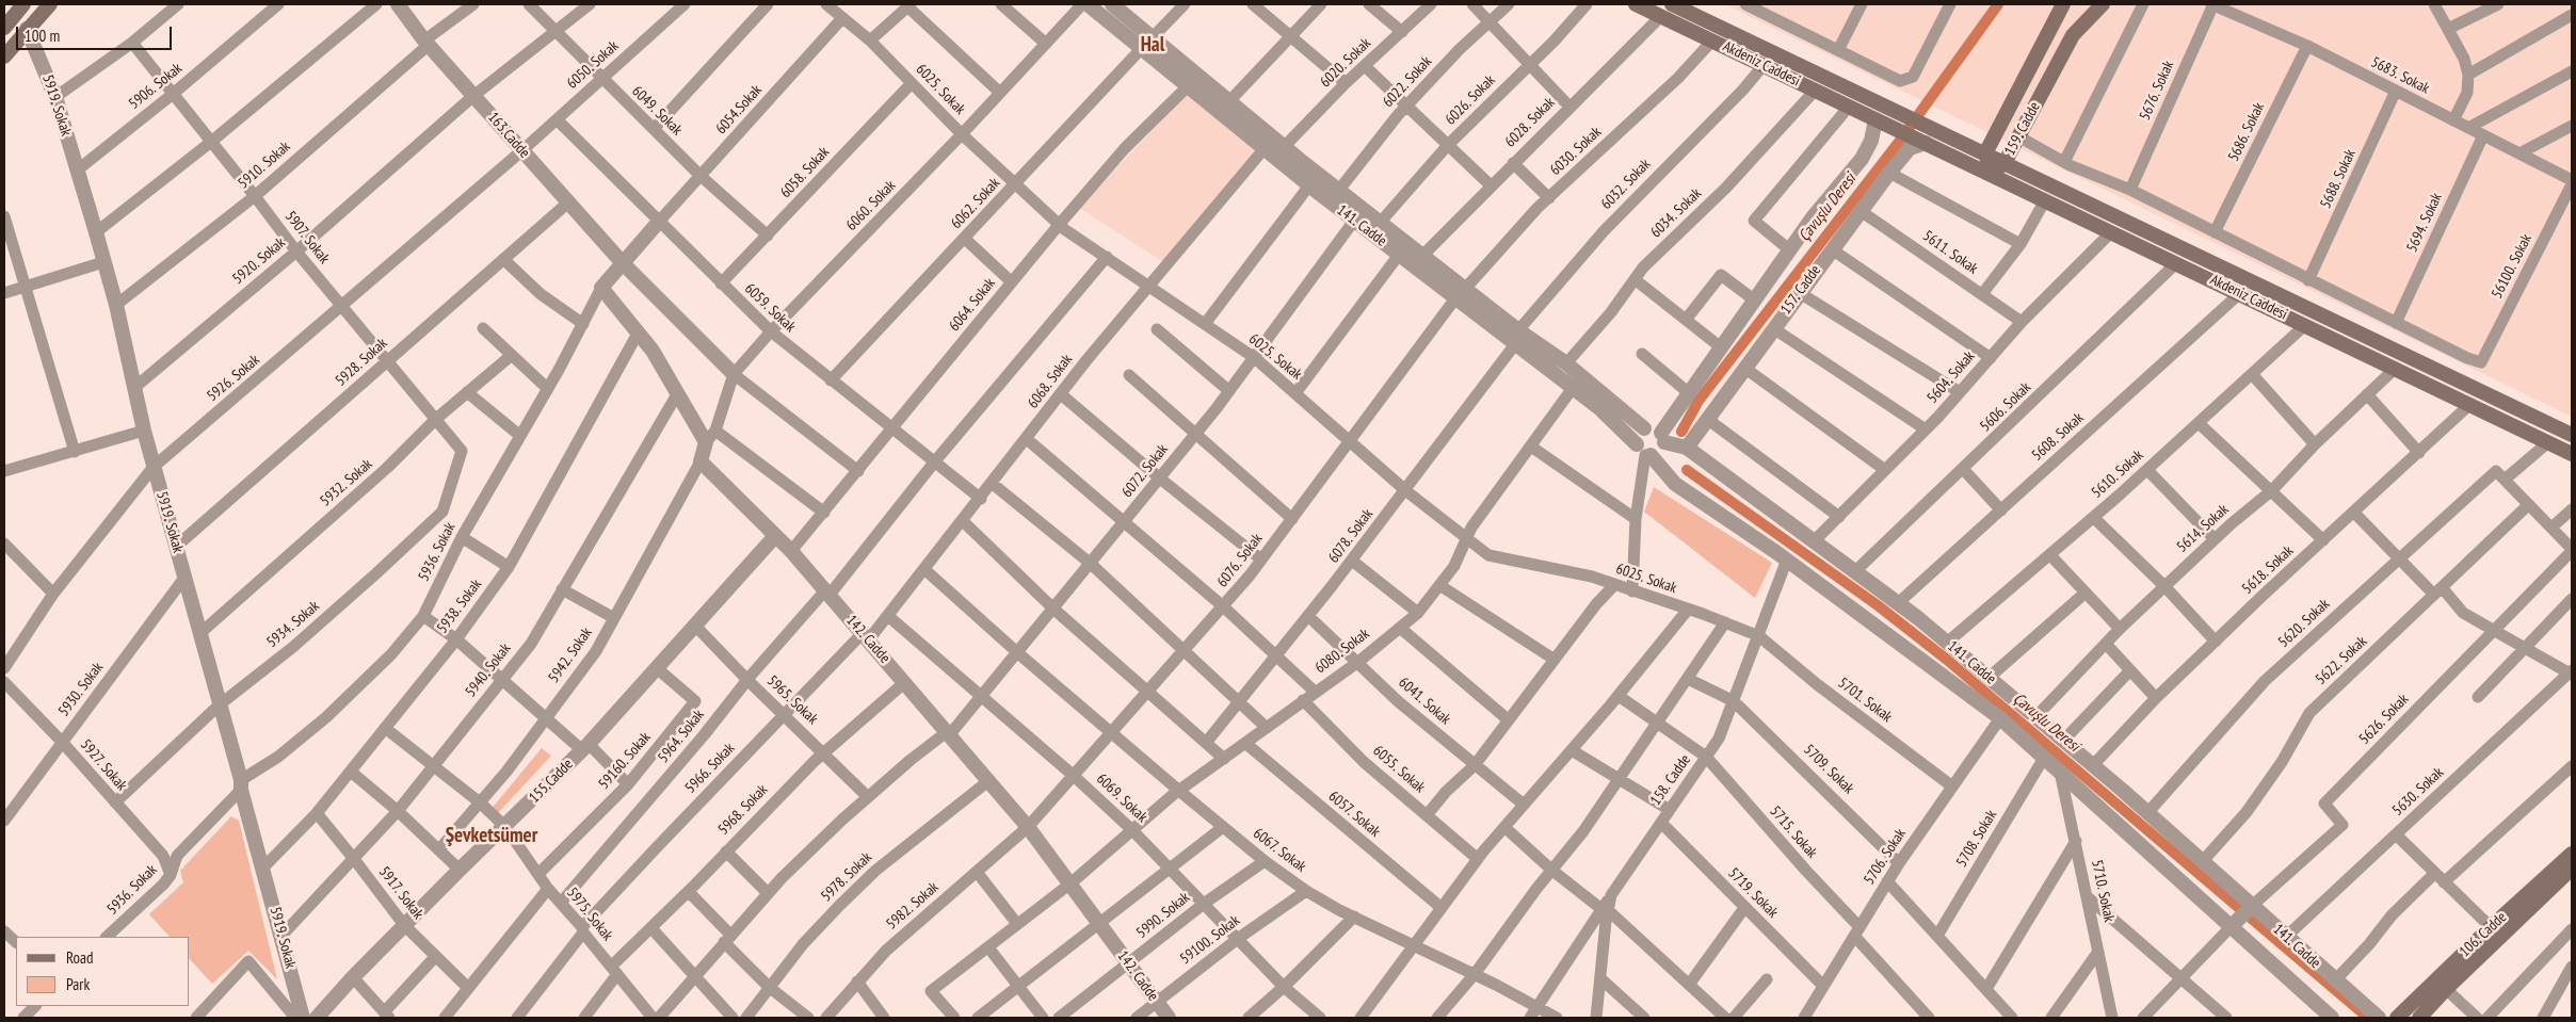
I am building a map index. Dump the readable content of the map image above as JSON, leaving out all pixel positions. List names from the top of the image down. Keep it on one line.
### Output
{"streets":{"main road":["Akdeniz Caddesi","159. Cadde","106. Cadde"],"street":["6020. Sokak","6050. Sokak","5683. Sokak","6022. Sokak","5906. Sokak","6025. Sokak","5676. Sokak","6026. Sokak","5919. Sokak","6054.Sokak","6049. Sokak","6028. Sokak","5686. Sokak","163.Cadde","6030. Sokak","5910. Sokak","6058. Sokak","5688. Sokak","6032. Sokak","6062. Sokak","6060. Sokak","6034. Sokak","5694. Sokak","141. Cadde","5907. Sokak","5611. Sokak","5920. Sokak","56100. Sokak","157. Cadde","6064. Sokak","6059. Sokak","5928. Sokak","5604. Sokak","5926. Sokak","6068. Sokak","5606. Sokak","5608. Sokak","6072. Sokak","5610. Sokak","5932. Sokak","5614. Sokak","6078. Sokak","5936. Sokak","6076. Sokak","5618. Sokak","5938. Sokak","5620. Sokak","5934. Sokak","142. Cadde","6080. Sokak","5942. Sokak","5622. Sokak","5940. Sokak","5930. Sokak","5965. Sokak","5701. Sokak","6041. Sokak","5626. Sokak","5964. Sokak","59160. Sokak","5927. Sokak","5966. Sokak","6055. Sokak","5709. Sokak","158. Cadde","155.Cadde","5630. Sokak","6069. Sokak","5968. Sokak","6057. Sokak","5715. Sokak","5708. Sokak","6067. Sokak","5706. Sokak","5978. Sokak","5710. Sokak","5917. Sokak","5719. Sokak","5982. Sokak","5975. Sokak","5990. Sokak","59100. Sokak"]},"crossings":[["6020. Sokak","141. Cadde"],["Akdeniz Caddesi","6028. Sokak"],["Akdeniz Caddesi","159. Cadde"],["Akdeniz Caddesi","6030. Sokak"],["Akdeniz Caddesi","6032. Sokak"],["Akdeniz Caddesi","6034. Sokak"],["Akdeniz Caddesi","157. Cadde"],["Akdeniz Caddesi","5604. Sokak"],["Akdeniz Caddesi","5606. Sokak"],["Akdeniz Caddesi","5608. Sokak"],["Akdeniz Caddesi","5610. Sokak"],["Akdeniz Caddesi","5614. Sokak"],["Akdeniz Caddesi","5618. Sokak"],["Akdeniz Caddesi","5620. Sokak"],["6050. Sokak","6049. Sokak"],["6050. Sokak","163.Cadde"],["6050. Sokak","6059. Sokak"],["6050. Sokak","5926. Sokak"],["5683. Sokak","5676. Sokak"],["5683. Sokak","5686. Sokak"],["5683. Sokak","5688. Sokak"],["5683. Sokak","5694. Sokak"],["6022. Sokak","141. Cadde"],["5906. Sokak","5919. Sokak"],["5906. Sokak","5907. Sokak"],["6025. Sokak","6054.Sokak"],["6025. Sokak","6058. Sokak"],["6025. Sokak","6062. Sokak"],["6025. Sokak","6060. Sokak"],["6025. Sokak","6064. Sokak"],["6025. Sokak","6068. Sokak"],["6025. Sokak","6072. Sokak"],["6025. Sokak","6078. Sokak"],["6025. Sokak","6076. Sokak"],["6025. Sokak","6080. Sokak"],["6025. Sokak","5701. Sokak"],["6025. Sokak","5964. Sokak"],["6025. Sokak","158. Cadde"],["6026. Sokak","141. Cadde"],["5919. Sokak","5910. Sokak"],["5919. Sokak","5920. Sokak"],["5919. Sokak","5928. Sokak"],["5919. Sokak","5926. Sokak"],["5919. Sokak","5932. Sokak"],["5919. Sokak","5936. Sokak"],["5919. Sokak","5938. Sokak"],["5919. Sokak","5934. Sokak"],["5919. Sokak","5940. Sokak"],["5919. Sokak","5930. Sokak"],["6054.Sokak","6049. Sokak"],["6054.Sokak","6059. Sokak"],["6049. Sokak","6058. Sokak"],["6049. Sokak","5920. Sokak"],["6028. Sokak","141. Cadde"],["163.Cadde","5910. Sokak"],["163.Cadde","6060. Sokak"],["163.Cadde","5920. Sokak"],["163.Cadde","5928. Sokak"],["163.Cadde","5926. Sokak"],["6030. Sokak","141. Cadde"],["6030. Sokak","6076. Sokak"],["5910. Sokak","5907. Sokak"],["6058. Sokak","6059. Sokak"],["6032. Sokak","141. Cadde"],["6032. Sokak","6078. Sokak"],["6062. Sokak","141. Cadde"],["6062. Sokak","6059. Sokak"],["6060. Sokak","6059. Sokak"],["6034. Sokak","141. Cadde"],["5694. Sokak","56100. Sokak"],["141. Cadde","157. Cadde"],["141. Cadde","6064. Sokak"],["141. Cadde","5604. Sokak"],["141. Cadde","6068. Sokak"],["141. Cadde","5606. Sokak"],["141. Cadde","5608. Sokak"],["141. Cadde","6072. Sokak"],["141. Cadde","5610. Sokak"],["141. Cadde","5614. Sokak"],["141. Cadde","6078. Sokak"],["141. Cadde","6076. Sokak"],["141. Cadde","5618. Sokak"],["141. Cadde","5620. Sokak"],["141. Cadde","6080. Sokak"],["141. Cadde","5622. Sokak"],["141. Cadde","5626. Sokak"],["141. Cadde","158. Cadde"],["141. Cadde","5630. Sokak"],["141. Cadde","5708. Sokak"],["141. Cadde","5706. Sokak"],["141. Cadde","5710. Sokak"],["5907. Sokak","5920. Sokak"],["5907. Sokak","5928. Sokak"],["5907. Sokak","5926. Sokak"],["5907. Sokak","5932. Sokak"],["5907. Sokak","5934. Sokak"],["5611. Sokak","157. Cadde"],["5611. Sokak","5604. Sokak"],["6064. Sokak","6059. Sokak"],["6064. Sokak","142. Cadde"],["6059. Sokak","6068. Sokak"],["6059. Sokak","5964. Sokak"],["6068. Sokak","142. Cadde"],["6068. Sokak","5966. Sokak"],["6068. Sokak","6069. Sokak"],["6068. Sokak","6067. Sokak"],["6072. Sokak","142. Cadde"],["6072. Sokak","5965. Sokak"],["6072. Sokak","6069. Sokak"],["6072. Sokak","6067. Sokak"],["6078. Sokak","6041. Sokak"],["5936. Sokak","5927. Sokak"],["6076. Sokak","142. Cadde"],["6076. Sokak","6069. Sokak"],["6076. Sokak","6067. Sokak"],["6076. Sokak","5982. Sokak"],["5938. Sokak","5917. Sokak"],["5938. Sokak","5975. Sokak"],["5934. Sokak","5927. Sokak"],["142. Cadde","6080. Sokak"],["142. Cadde","5942. Sokak"],["142. Cadde","5964. Sokak"],["142. Cadde","5966. Sokak"],["142. Cadde","155.Cadde"],["142. Cadde","5968. Sokak"],["142. Cadde","5978. Sokak"],["142. Cadde","5982. Sokak"],["142. Cadde","5990. Sokak"],["142. Cadde","59100. Sokak"],["6080. Sokak","6041. Sokak"],["6080. Sokak","6055. Sokak"],["6080. Sokak","6069. Sokak"],["6080. Sokak","6057. Sokak"],["6080. Sokak","6067. Sokak"],["5942. Sokak","5975. Sokak"],["5940. Sokak","5917. Sokak"],["5940. Sokak","5975. Sokak"],["5930. Sokak","5927. Sokak"],["5965. Sokak","5964. Sokak"],["5965. Sokak","5966. Sokak"],["5965. Sokak","155.Cadde"],["5965. Sokak","5968. Sokak"],["5701. Sokak","158. Cadde"],["5701. Sokak","5706. Sokak"],["5964. Sokak","5975. Sokak"],["59160. Sokak","155.Cadde"],["59160. Sokak","5975. Sokak"],["5966. Sokak","5975. Sokak"],["5709. Sokak","158. Cadde"],["5709. Sokak","5706. Sokak"],["158. Cadde","5715. Sokak"],["158. Cadde","5719. Sokak"],["155.Cadde","5917. Sokak"],["155.Cadde","5975. Sokak"],["6069. Sokak","5990. Sokak"],["6069. Sokak","59100. Sokak"],["5968. Sokak","5975. Sokak"],["5715. Sokak","5706. Sokak"],["6067. Sokak","5990. Sokak"],["6067. Sokak","59100. Sokak"],["5706. Sokak","5719. Sokak"]],"districts":["Hal","Şevketsümer"],"water":["Çavuşlu Deresi"],"legend":["Road","Park"],"scale_bar":"100 m"}
